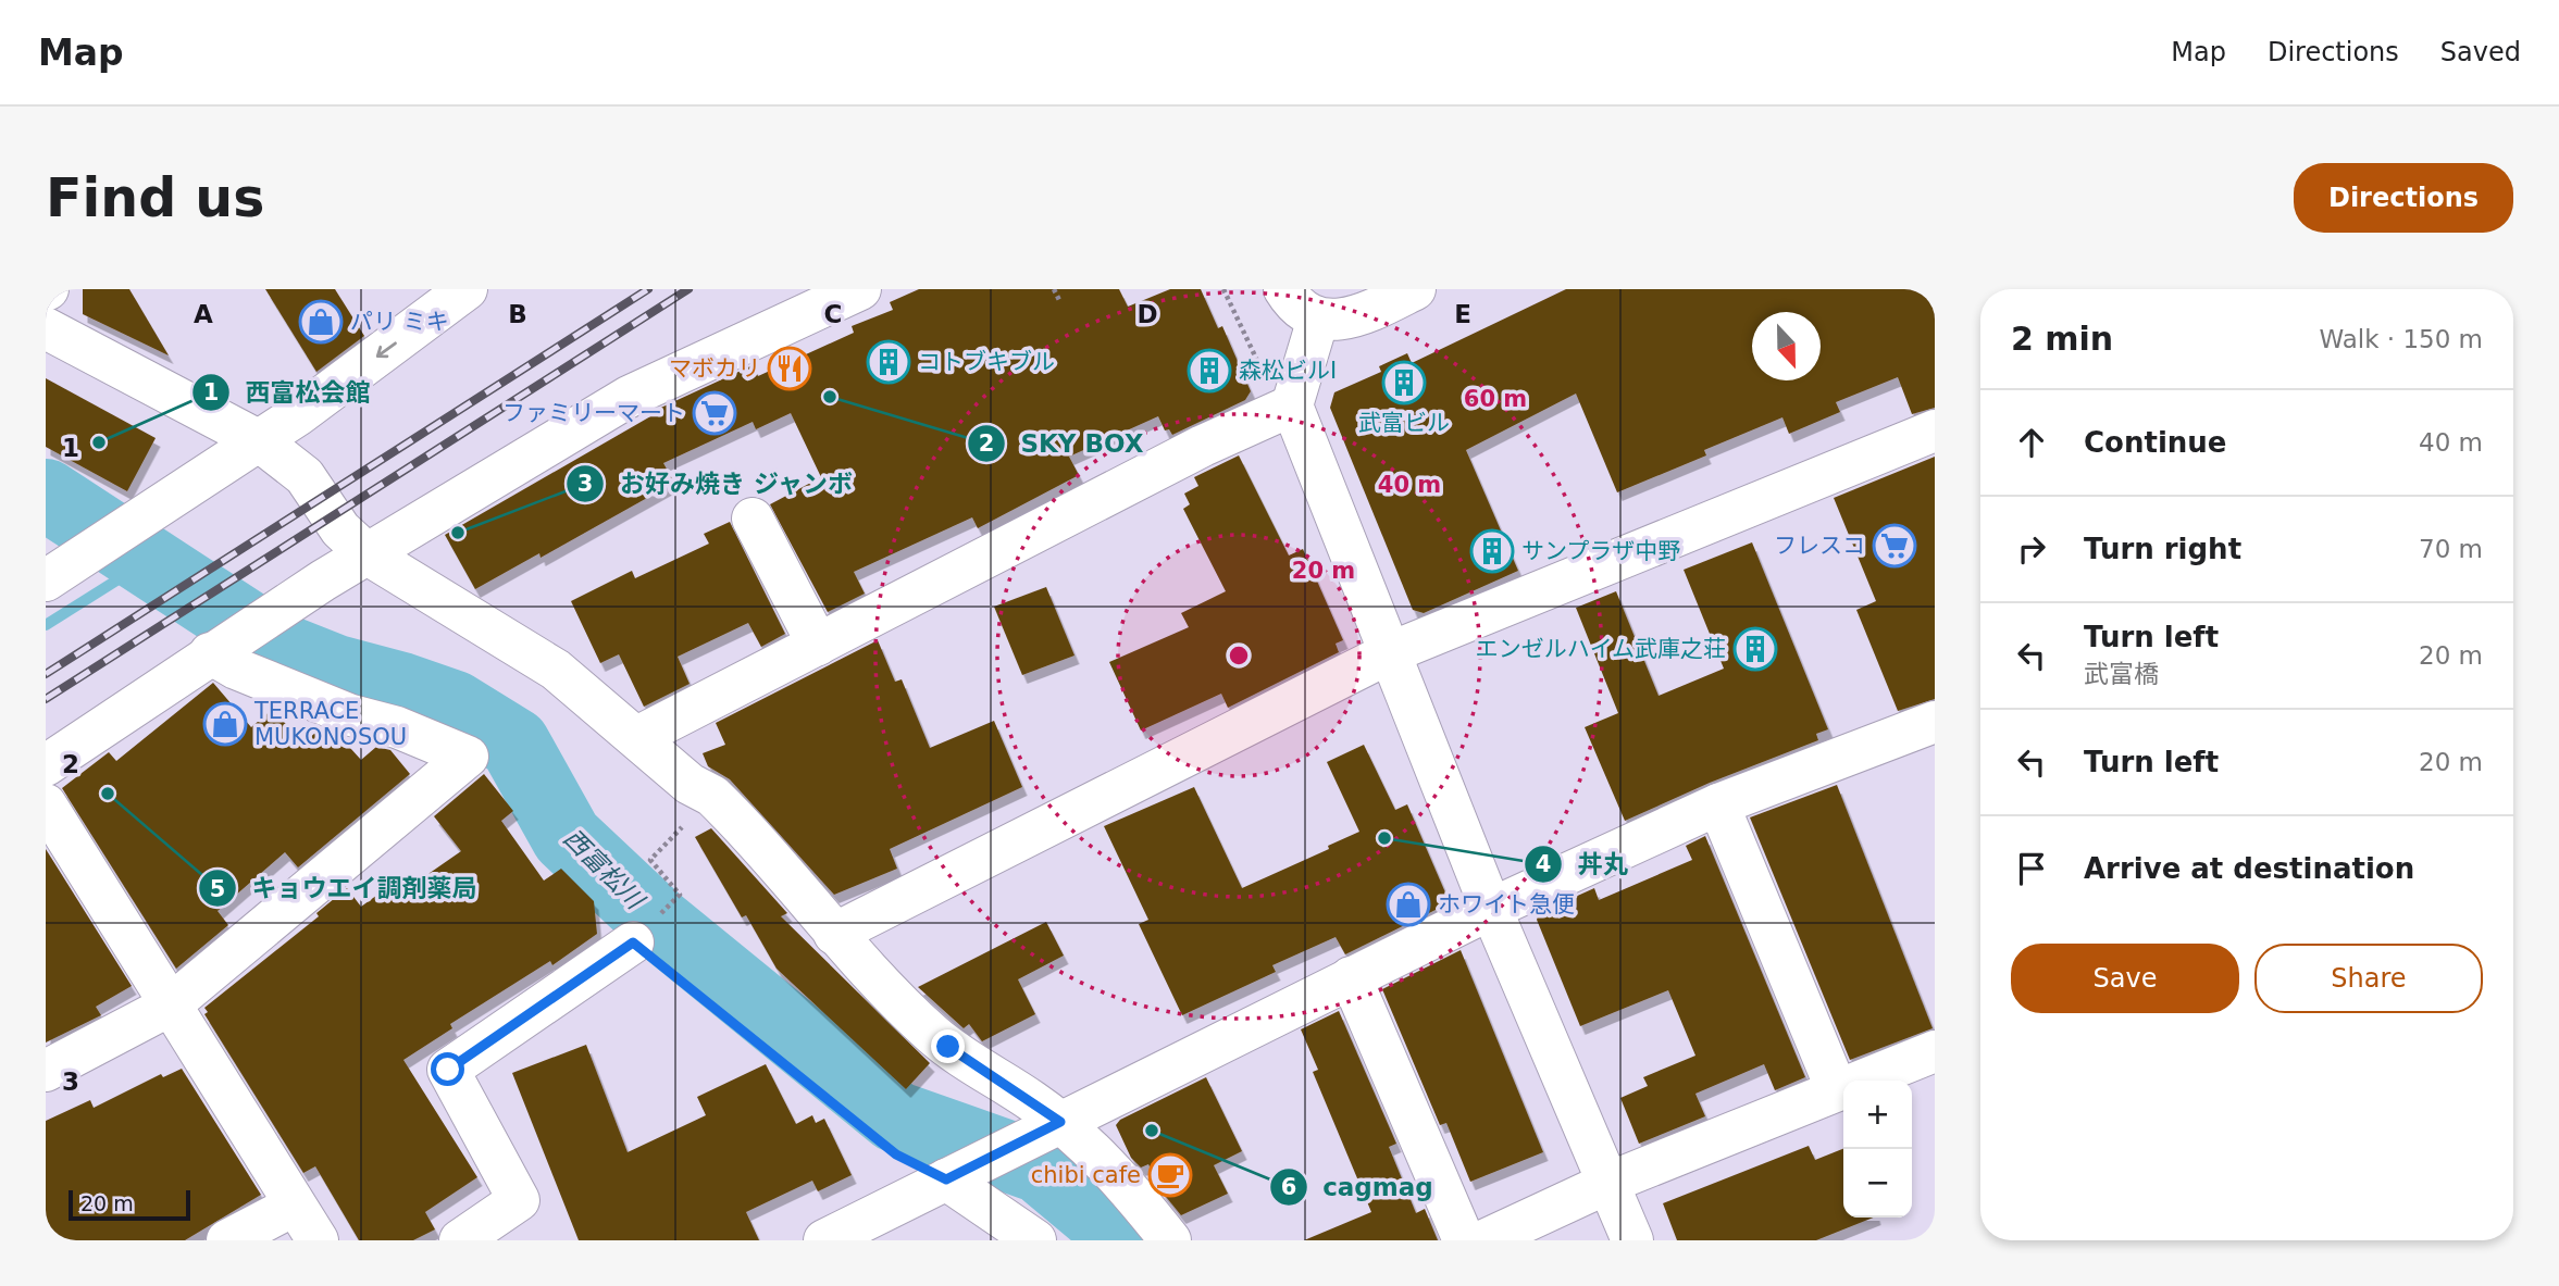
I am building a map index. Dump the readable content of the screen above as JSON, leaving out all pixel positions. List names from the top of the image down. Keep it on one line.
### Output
{"water":["西富松川"],"places":{"shop":["パリ ミキ","TERRACE MUKONOSOU","ホワイト急便"],"building":["コトブキブル","森松ビルⅠ","武富ビル","サンプラザ中野","エンゼルハイム武庫之荘"],"restaurant":["マボカリ"],"other":["SKY BOX","西富松会館","お好み焼き ジャンボ","キョウエイ調剤薬局","丼丸","cagmag"],"supermarket":["ファミリーマート","フレスコ"],"cafe":["chibi cafe"]},"scale_bar":"20 m","north":"bottom","page":{"header":"Map","nav":["Map","Directions","Saved"],"buttons":["Directions",["Save","Share"]],"title":"Find us","heading":["2 min","Walk · 150 m"],"list":[["Continue","40 m"],["Turn right","70 m"],["Turn left","武富橋","20 m"],["Turn left","20 m"],"Arrive at destination"],"map_buttons":["+","−"],"scale":"20 m"},"grid":{"columns":["A","B","C","D","E"],"rows":["1","2","3"]},"rings":["60 m","40 m","20 m"]}
